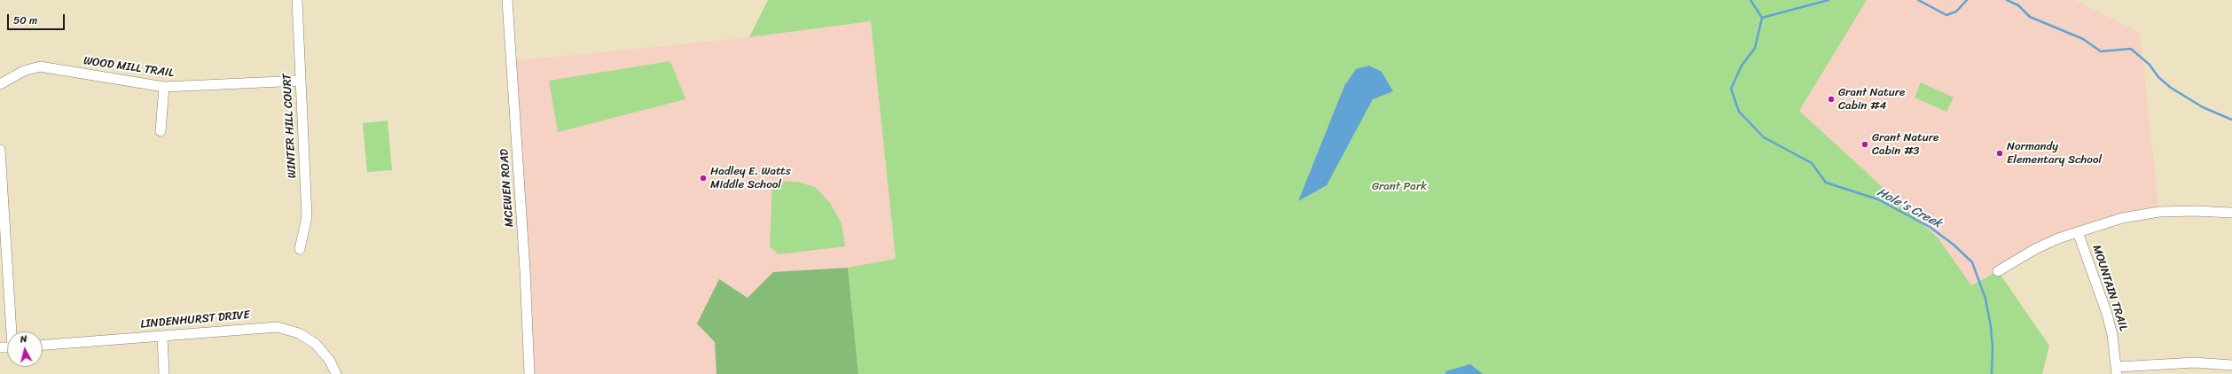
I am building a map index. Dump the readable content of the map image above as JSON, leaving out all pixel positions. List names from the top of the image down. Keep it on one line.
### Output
{"streets":{"street":["WOOD MILL TRAIL","WINTER HILL COURT","MCEWEN ROAD","MOUNTAIN TRAIL","LINDENHURST DRIVE"]},"crossings":[["WOOD MILL TRAIL","WINTER HILL COURT"]],"water":["Hole's Creek"],"parks":["Grant Park"],"places":["Grant Nature Cabin #4","Grant Nature Cabin #3","Normandy Elementary School","Hadley E. Watts Middle School"],"scale_bar":"50 m","north":"top"}
